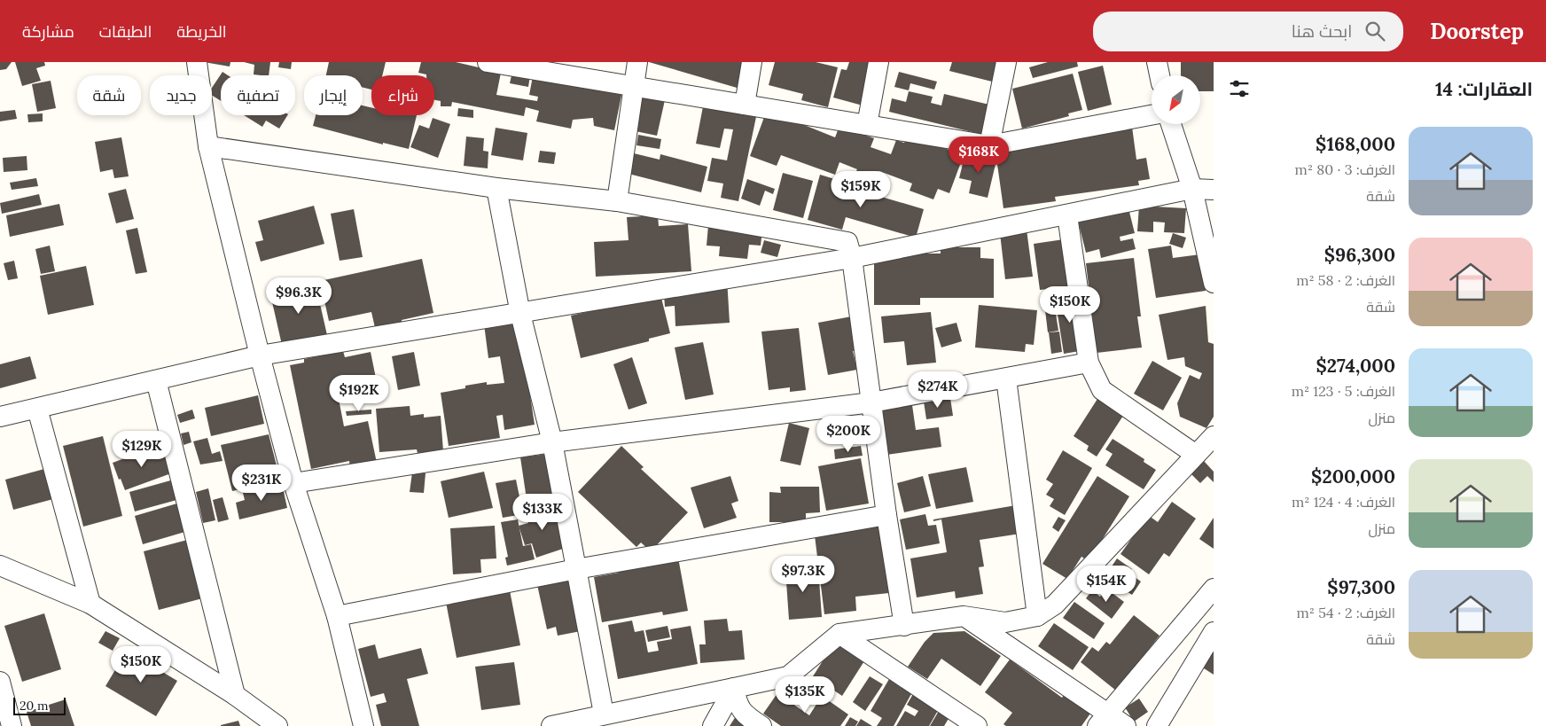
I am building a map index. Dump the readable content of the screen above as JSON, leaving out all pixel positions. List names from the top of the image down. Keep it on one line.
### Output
{"scale_bar":"20 m","north":"bottom left","page":{"header":"Doorstep","search":"ابحث هنا","nav":["الخريطة","الطبقات","مشاركة"],"heading":"العقارات: 14","chip":["شراء","إيجار","تصفية","جديد","شقة"],"list":[{"name":"$168,000","note":"الغرف: 3 · 80 m² · شقة"},{"name":"$96,300","note":"الغرف: 2 · 58 m² · شقة"},{"name":"$274,000","note":"الغرف: 5 · 123 m² · منزل"},{"name":"$200,000","note":"الغرف: 4 · 124 m² · منزل"},{"name":"$97,300","note":"الغرف: 2 · 54 m² · شقة"}],"price":["$168K","$159K","$96.3K","$150K","$274K","$192K","$200K","$129K","$231K","$133K","$97.3K","$154K","$150K","$135K"],"scale":"20 m"}}
